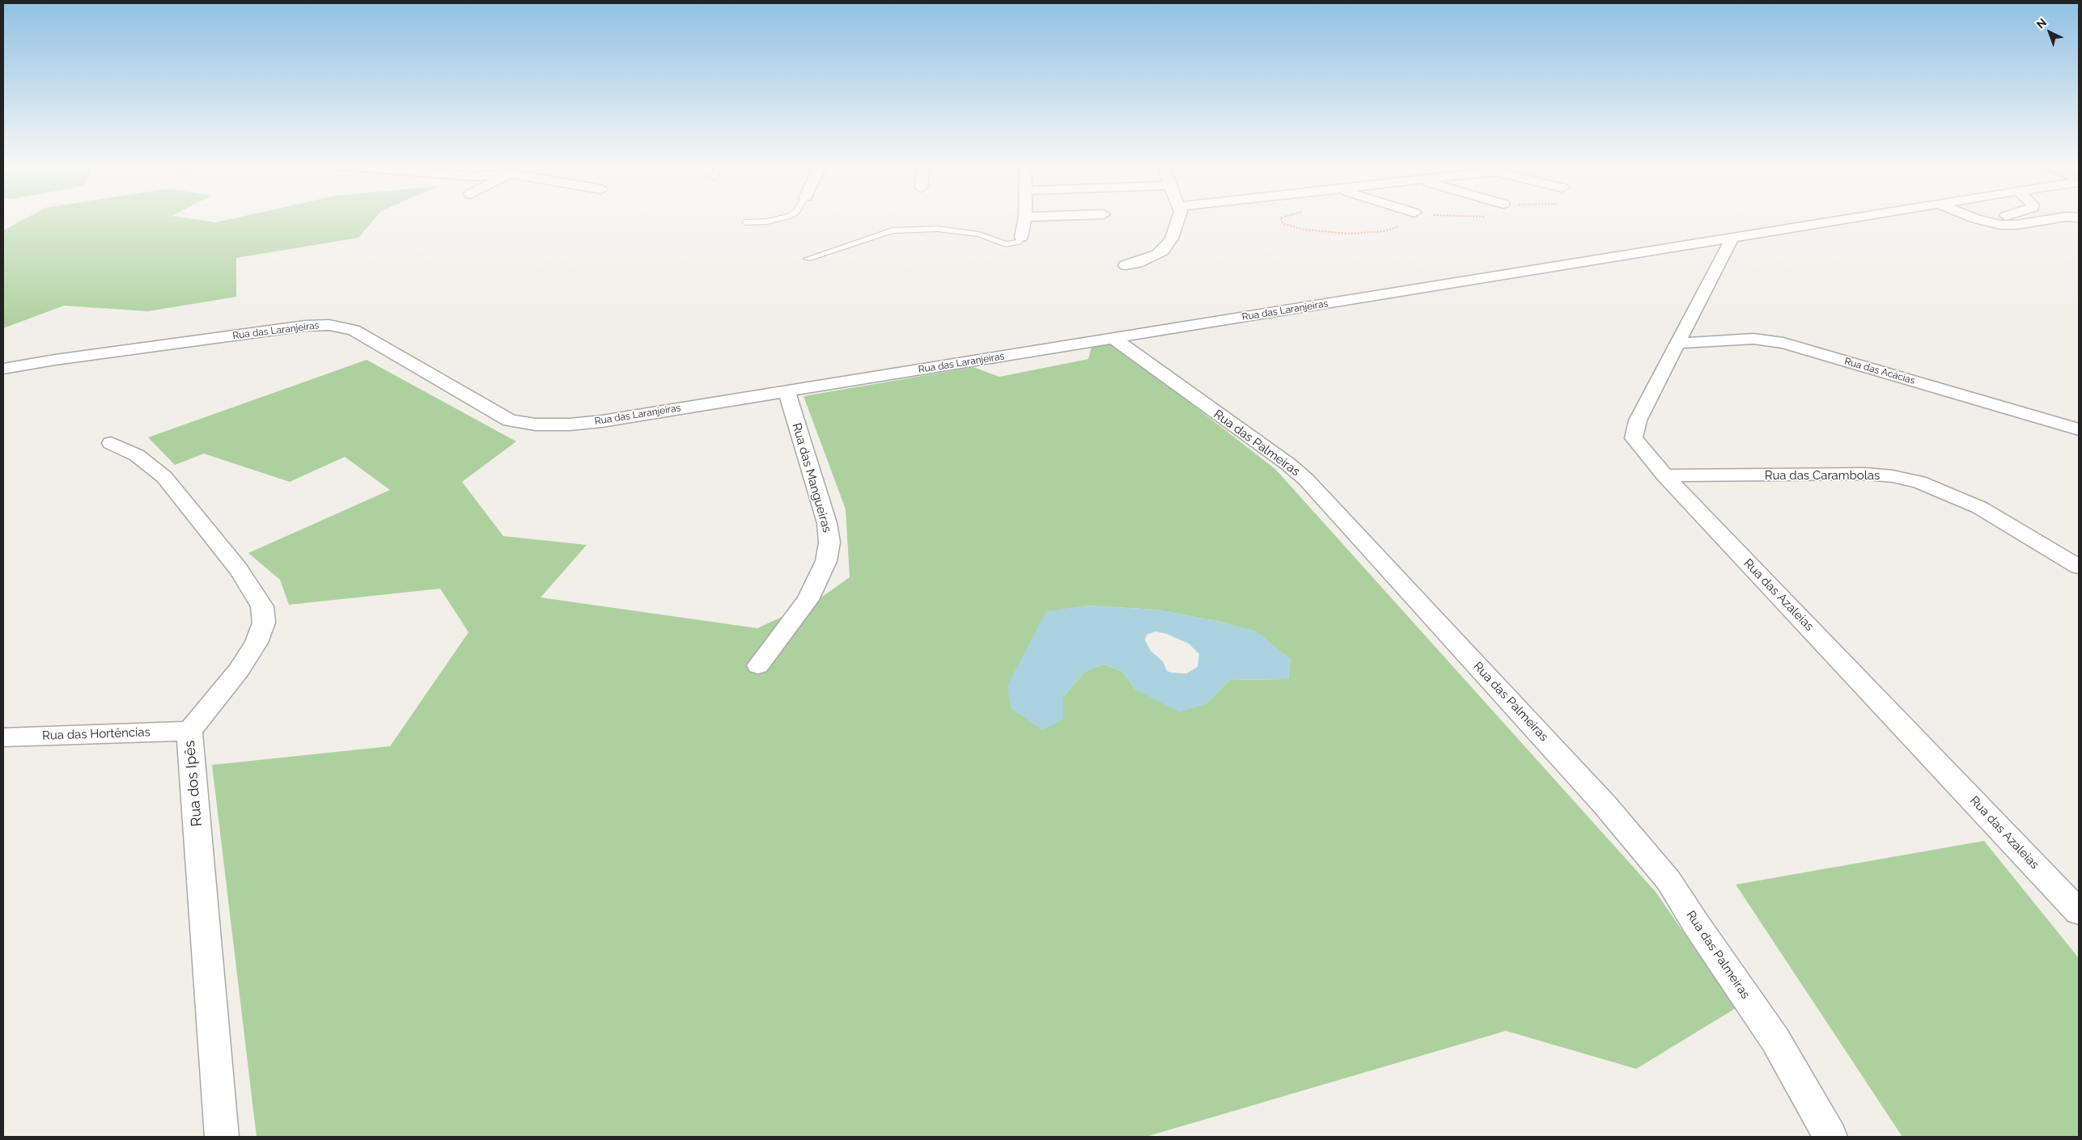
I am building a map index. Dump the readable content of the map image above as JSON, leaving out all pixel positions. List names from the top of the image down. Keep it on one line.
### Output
{"streets":{"street":["Rua das Laranjeiras","Rua das Acácias","Rua das Palmeiras","Rua das Carambolas","Rua das Mangueiras","Rua das Azaleias","Rua das Hortências","Rua dos Ipês"]},"crossings":[["Rua das Laranjeiras","Rua das Palmeiras"],["Rua das Laranjeiras","Rua das Mangueiras"],["Rua das Laranjeiras","Rua das Azaleias"],["Rua das Acácias","Rua das Azaleias"],["Rua das Carambolas","Rua das Azaleias"],["Rua das Hortências","Rua dos Ipês"]],"north":"top left"}
